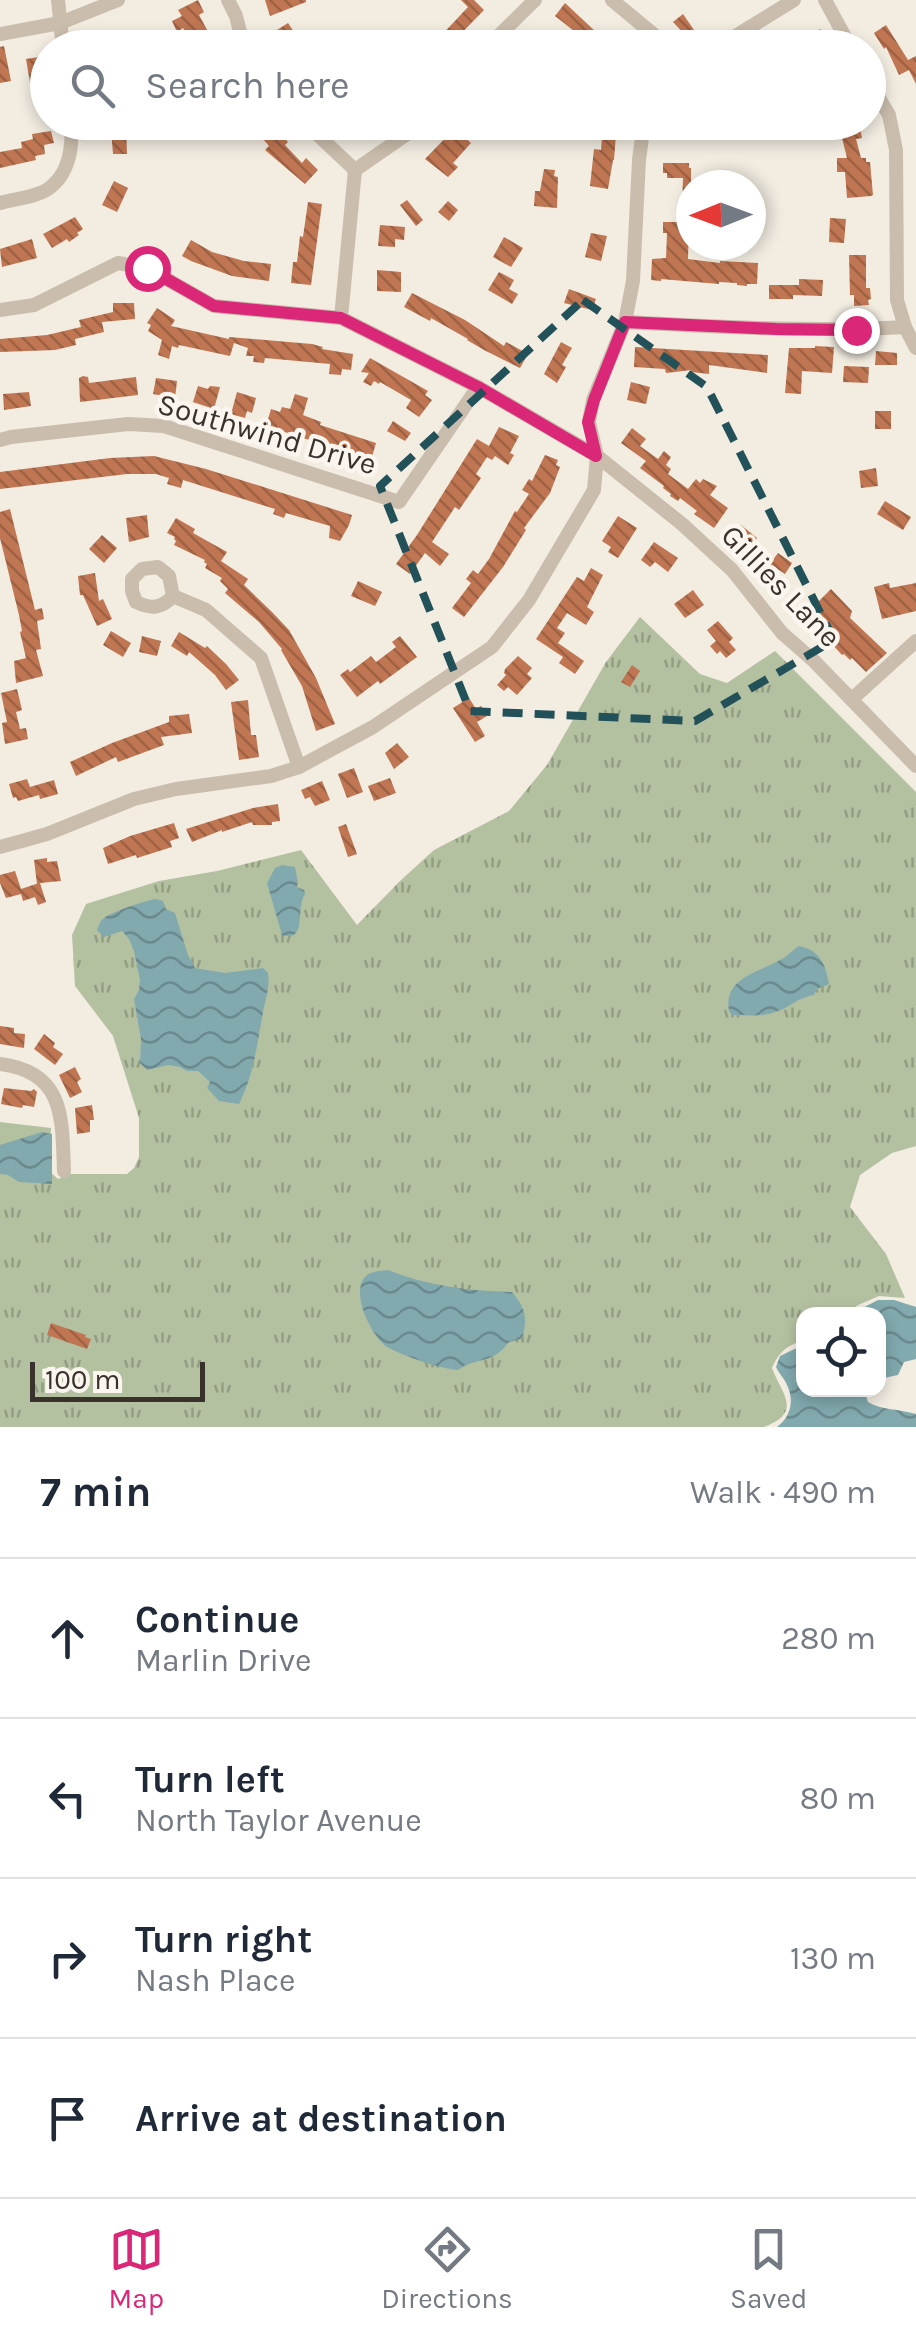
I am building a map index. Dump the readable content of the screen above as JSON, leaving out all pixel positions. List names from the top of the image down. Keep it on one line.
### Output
{"streets":{"street":["Southwind Drive","Gillies Lane"]},"crossings":[["Southwind Drive","Gillies Lane"]],"scale_bar":"100 m","north":"left","page":{"search":"Search here","scale":"100 m","heading":["7 min","Walk · 490 m"],"list":[["Continue","Marlin Drive","280 m"],["Turn left","North Taylor Avenue","80 m"],["Turn right","Nash Place","130 m"],"Arrive at destination"],"nav":["Map","Directions","Saved"]}}
